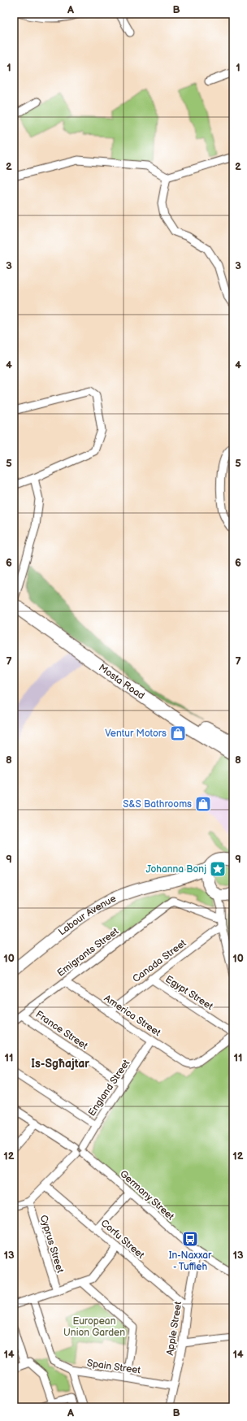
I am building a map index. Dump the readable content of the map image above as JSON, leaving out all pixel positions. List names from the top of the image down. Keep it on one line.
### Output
{"streets":{"highway":["Mosta Road"],"main road":["Labour Avenue"],"street":["Emigrants Street","Canada Street","Egypt Street","America Street","France Street","England Street","Germany Street","Corfu Street","Cyprus Street","Apple Street","Spain Street"]},"crossings":[["Emigrants Street","Canada Street"],["Emigrants Street","America Street"],["Emigrants Street","France Street"],["Canada Street","Egypt Street"],["Canada Street","America Street"],["Egypt Street","America Street"],["America Street","England Street"],["France Street","England Street"],["England Street","Germany Street"],["England Street","Corfu Street"],["England Street","Cyprus Street"],["Germany Street","Apple Street"],["Corfu Street","Apple Street"],["Apple Street","Spain Street"]],"districts":["Is-Sgħajtar"],"parks":["European Union Garden"],"places":{"shop":["Ventur Motors","S&S Bathrooms"],"place":["Johanna Bonj"],"bus stop":["In-Naxxar - Tuffieh"]},"grid":{"columns":["A","B"],"rows":["1","2","3","4","5","6","7","8","9","10","11","12","13","14"]}}
